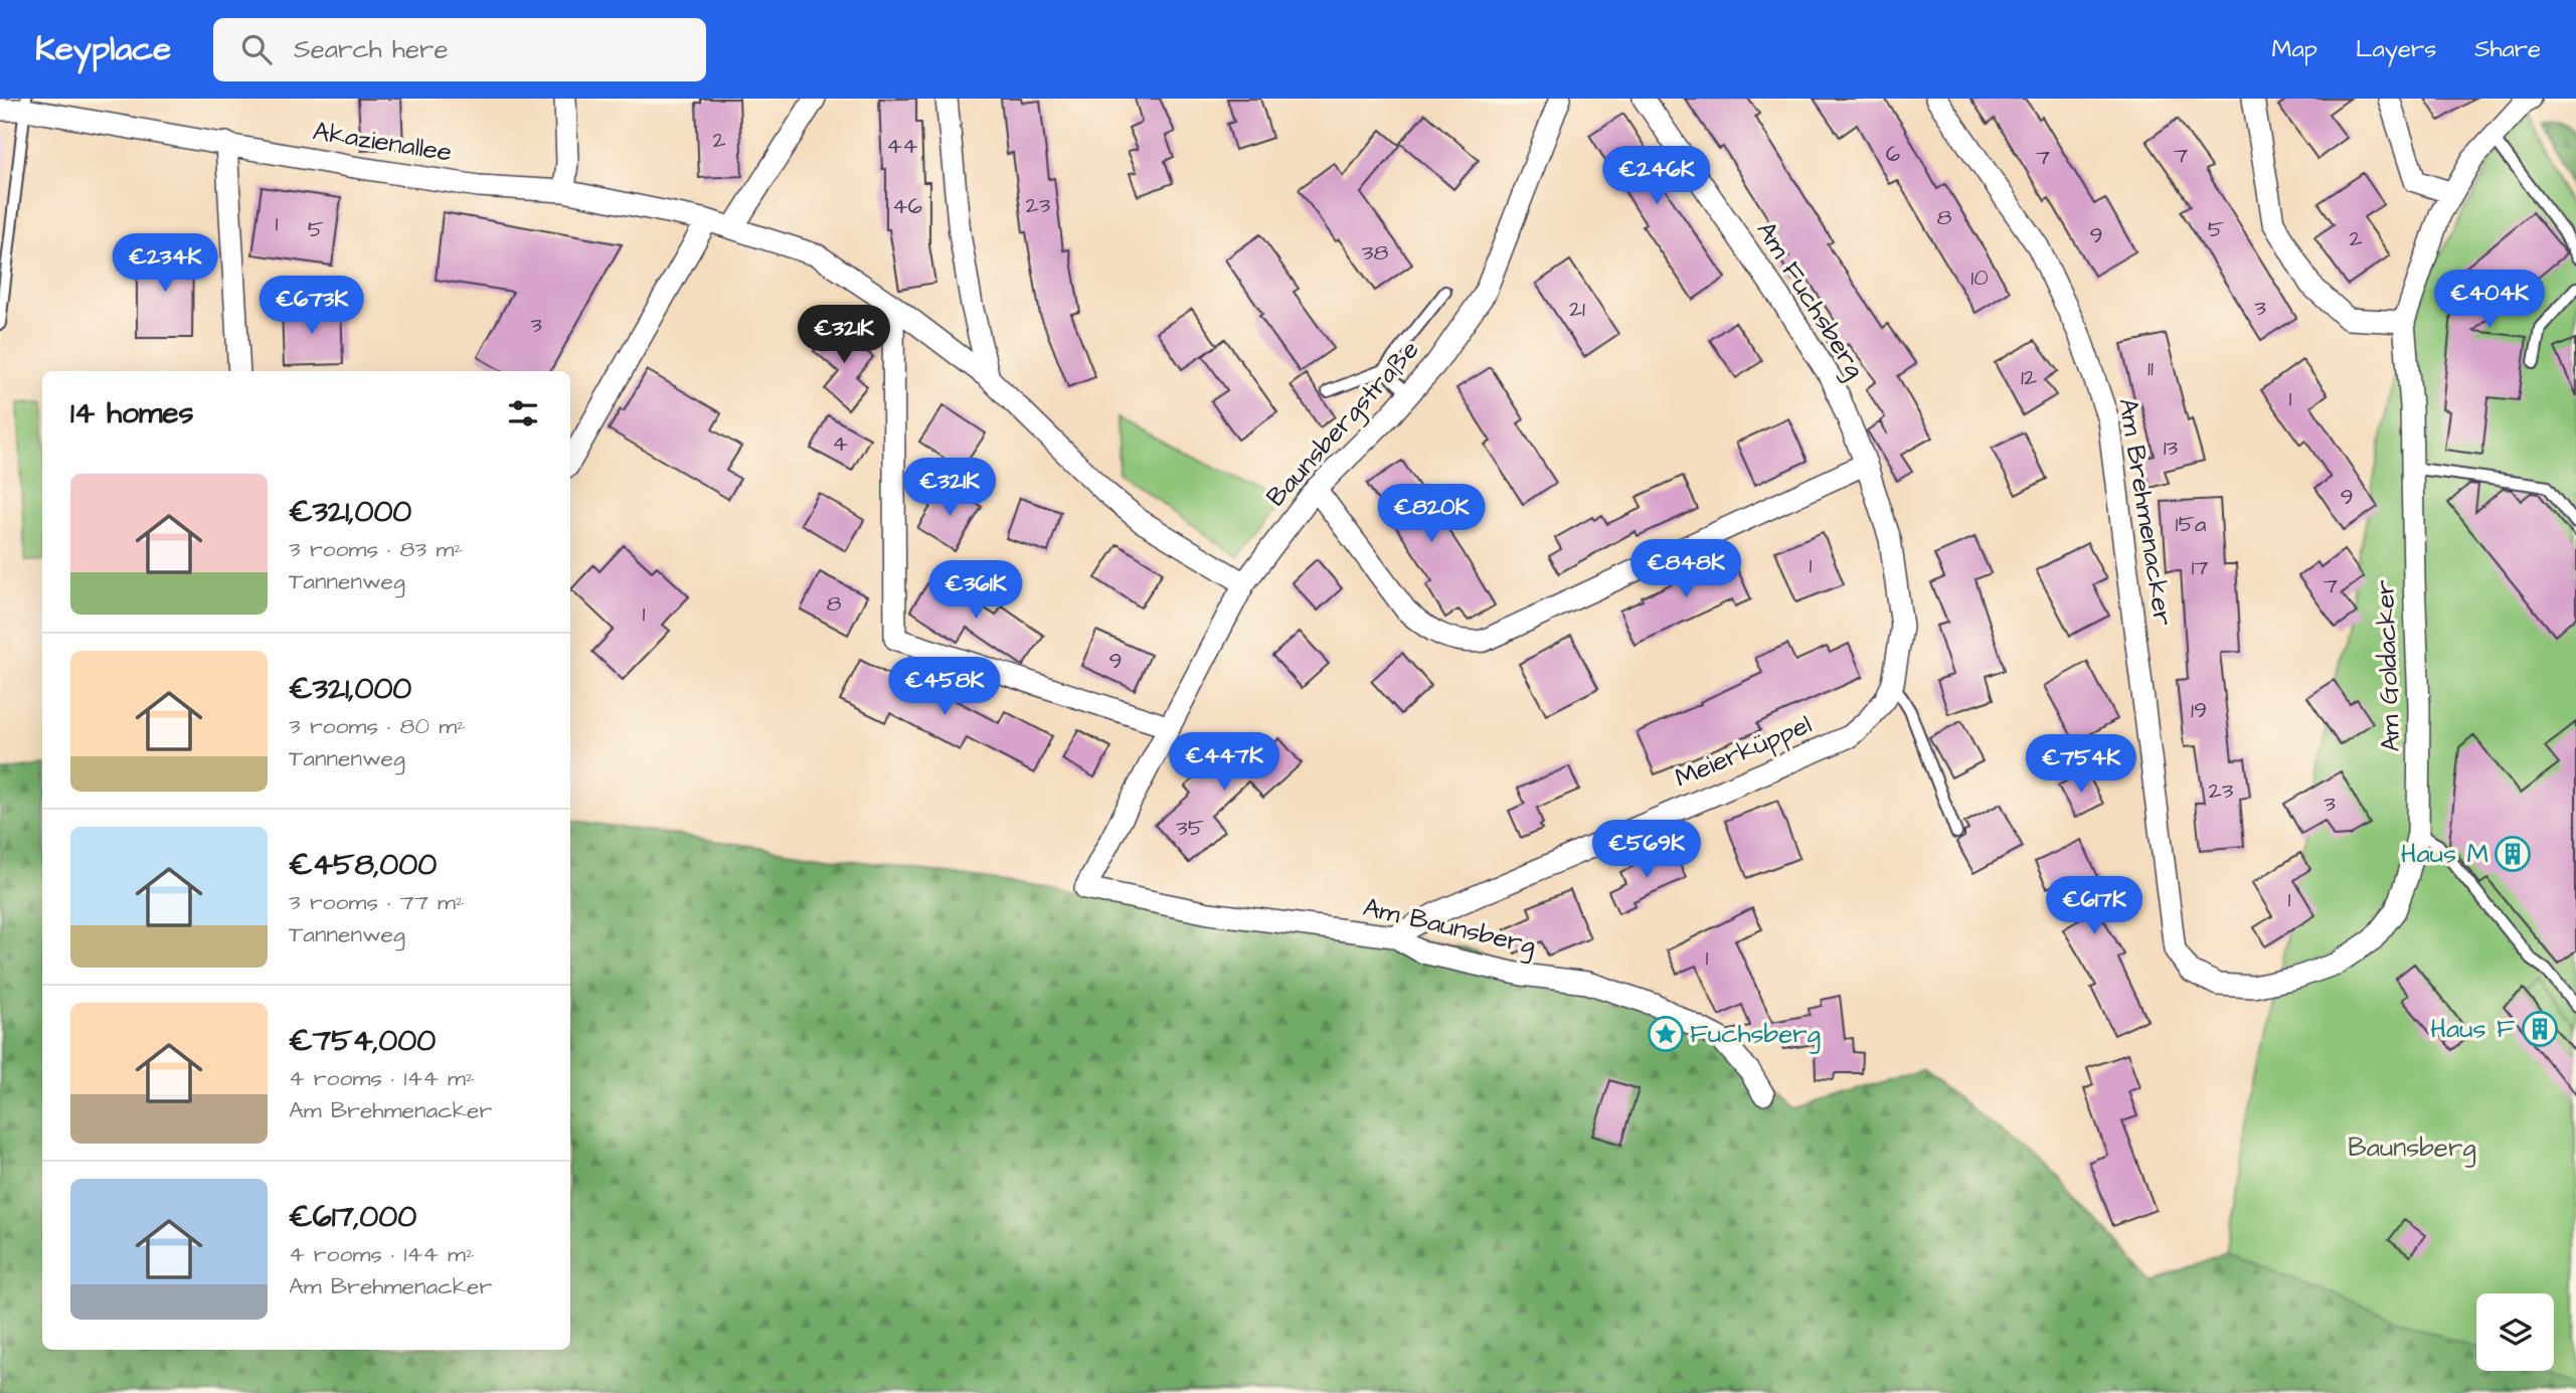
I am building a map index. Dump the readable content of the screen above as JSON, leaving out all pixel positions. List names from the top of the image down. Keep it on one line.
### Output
{"streets":{"street":["Akazienallee","Am Fuchsberg","Baunsbergstraße","Am Brehmenacker","Am Goldacker","Meierküppel","Am Baunsberg"]},"crossings":[["Akazienallee","Baunsbergstraße"],["Am Fuchsberg","Meierküppel"],["Baunsbergstraße","Am Baunsberg"],["Am Brehmenacker","Am Goldacker"],["Meierküppel","Am Baunsberg"]],"parks":["Baunsberg"],"places":{"building":["Haus M","Haus F"],"place":["Fuchsberg"]},"house_numbers":["2","44","6","7","7","23","46","8","1","5","5","9","2","38","10","3","21","3","11","12","1","4","13","9","15a","1","17","7","8","1","9","19","23","3","35","1","1"],"page":{"header":"Keyplace","search":"Search here","nav":["Map","Layers","Share"],"price":["€246K","€234K","€404K","€673K","€321K","€321K","€820K","€848K","€361K","€458K","€447K","€754K","€569K","€617K"],"heading":"14 homes","list":[{"name":"€321,000","note":"3 rooms · 83 m² · Tannenweg"},{"name":"€321,000","note":"3 rooms · 80 m² · Tannenweg"},{"name":"€458,000","note":"3 rooms · 77 m² · Tannenweg"},{"name":"€754,000","note":"4 rooms · 144 m² · Am Brehmenacker"},{"name":"€617,000","note":"4 rooms · 144 m² · Am Brehmenacker"}]}}
